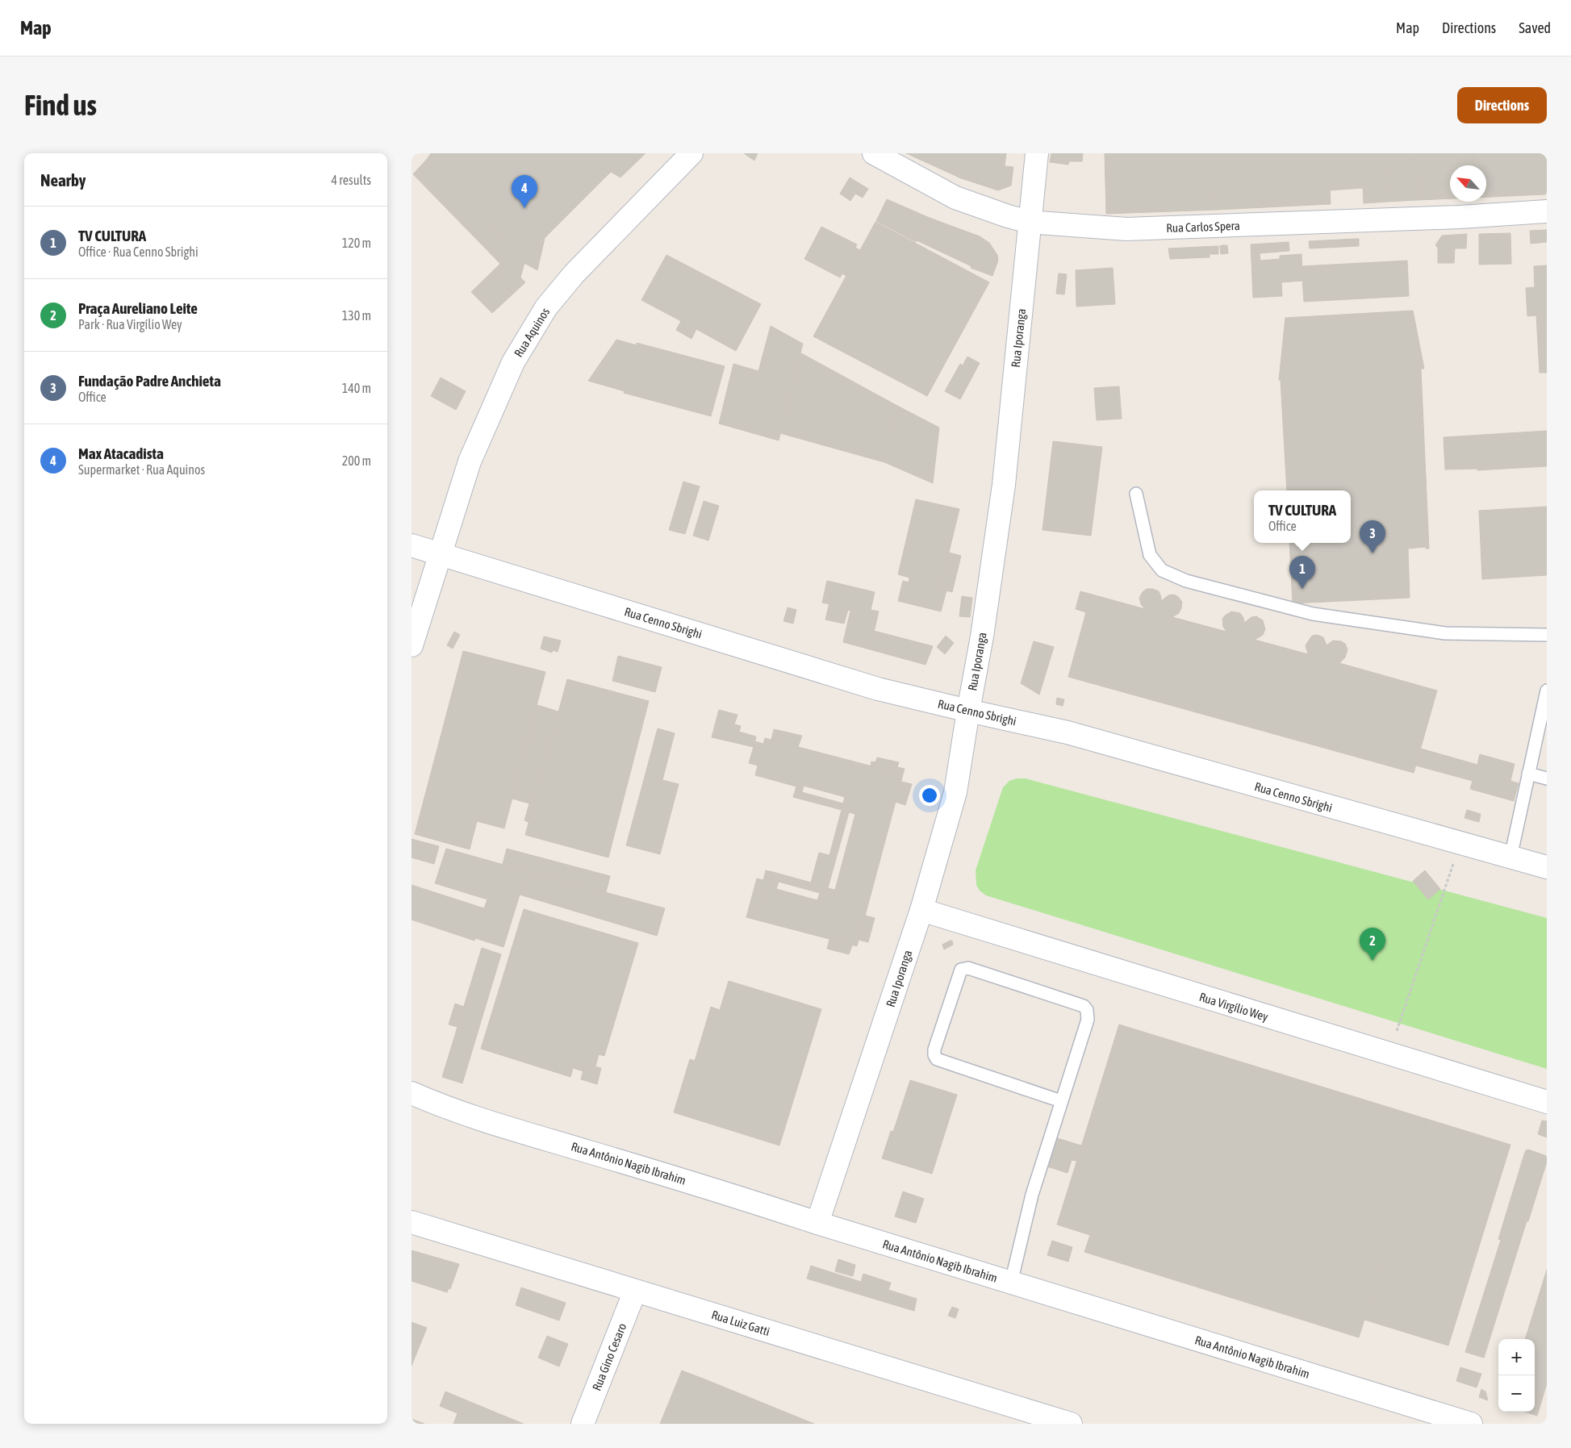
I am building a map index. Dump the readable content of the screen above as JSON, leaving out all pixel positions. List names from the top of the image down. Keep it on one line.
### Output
{"streets":{"street":["Rua Carlos Spera","Rua Aquinos","Rua Iporanga","Rua Cenno Sbrighi","Rua Virgílio Wey","Rua Antônio Nagib Ibrahim","Rua Luiz Gatti","Rua Gino Cesaro"]},"crossings":[["Rua Carlos Spera","Rua Iporanga"],["Rua Aquinos","Rua Cenno Sbrighi"],["Rua Iporanga","Rua Cenno Sbrighi"],["Rua Iporanga","Rua Virgílio Wey"],["Rua Iporanga","Rua Antônio Nagib Ibrahim"],["Rua Luiz Gatti","Rua Gino Cesaro"]],"north":"top left","page":{"header":"Map","nav":["Map","Directions","Saved"],"buttons":"Directions","title":"Find us","heading":["Nearby","4 results"],"pins":["4","3","1","2"],"list":[{"mark":"1","name":"TV CULTURA","note":"Office · Rua Cenno Sbrighi","value":"120 m"},{"mark":"2","name":"Praça Aureliano Leite","note":"Park · Rua Virgílio Wey","value":"130 m"},{"mark":"3","name":"Fundação Padre Anchieta","note":"Office","value":"140 m"},{"mark":"4","name":"Max Atacadista","note":"Supermarket · Rua Aquinos","value":"200 m"}],"popup":["TV CULTURA","Office"],"map_buttons":["+","−"]}}
